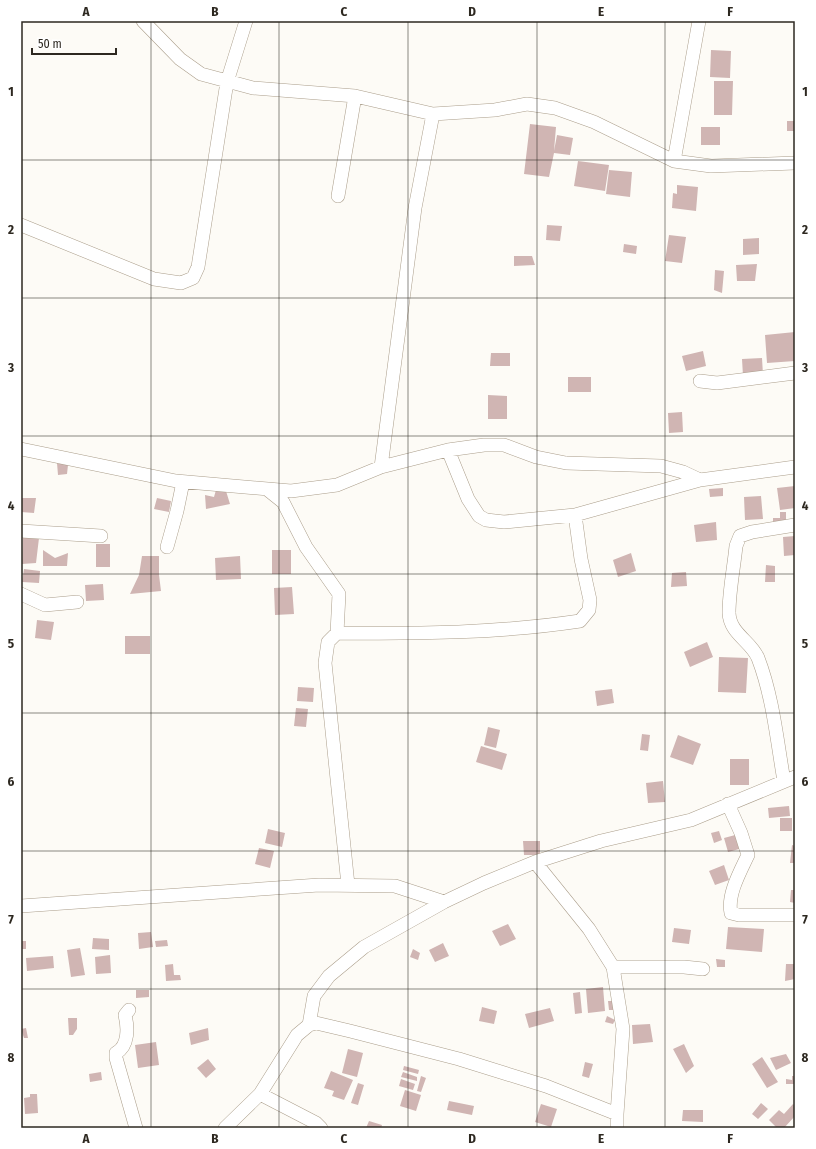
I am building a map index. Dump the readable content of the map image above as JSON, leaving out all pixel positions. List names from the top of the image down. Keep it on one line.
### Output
{"scale_bar":"50 m","grid":{"columns":["A","B","C","D","E","F"],"rows":["1","2","3","4","5","6","7","8"]}}
